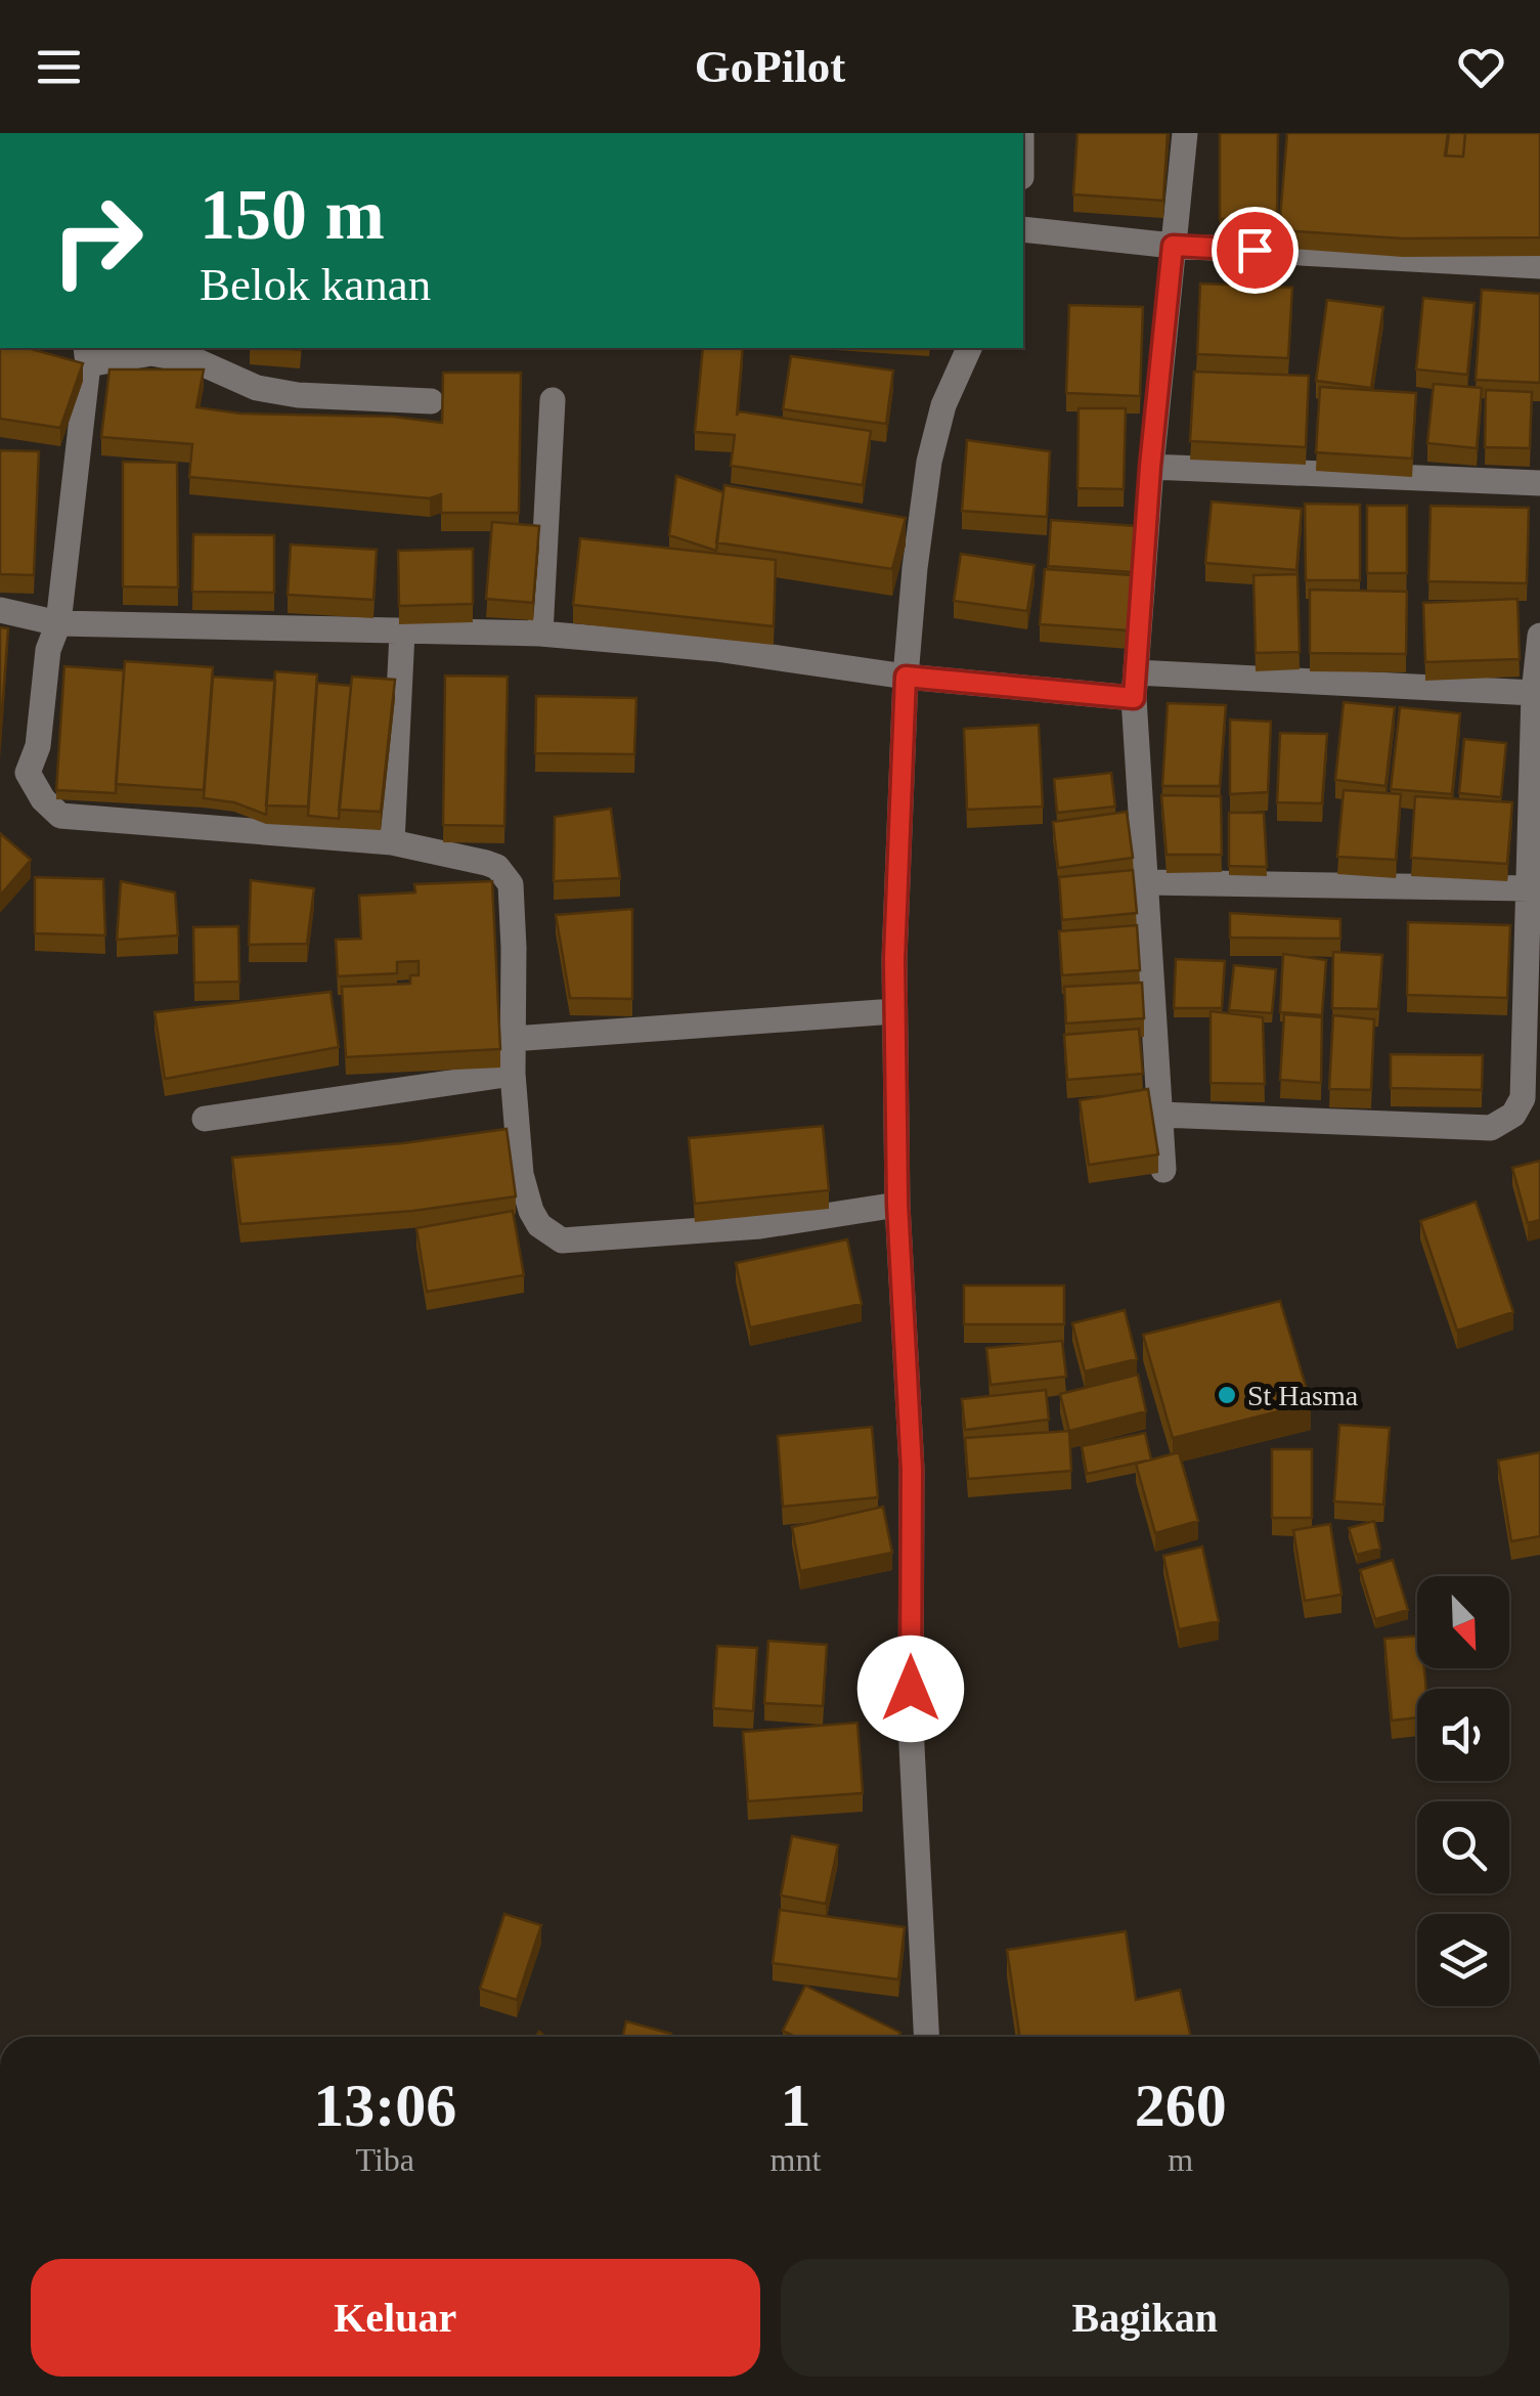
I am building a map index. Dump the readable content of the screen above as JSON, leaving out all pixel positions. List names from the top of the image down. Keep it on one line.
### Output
{"places":["St Hasma"],"north":"bottom right","page":{"header":"GoPilot","turn":["150 m","Belok kanan"],"eta":["13:06","Tiba","1","mnt","260","m"],"buttons":["Keluar","Bagikan"]}}
